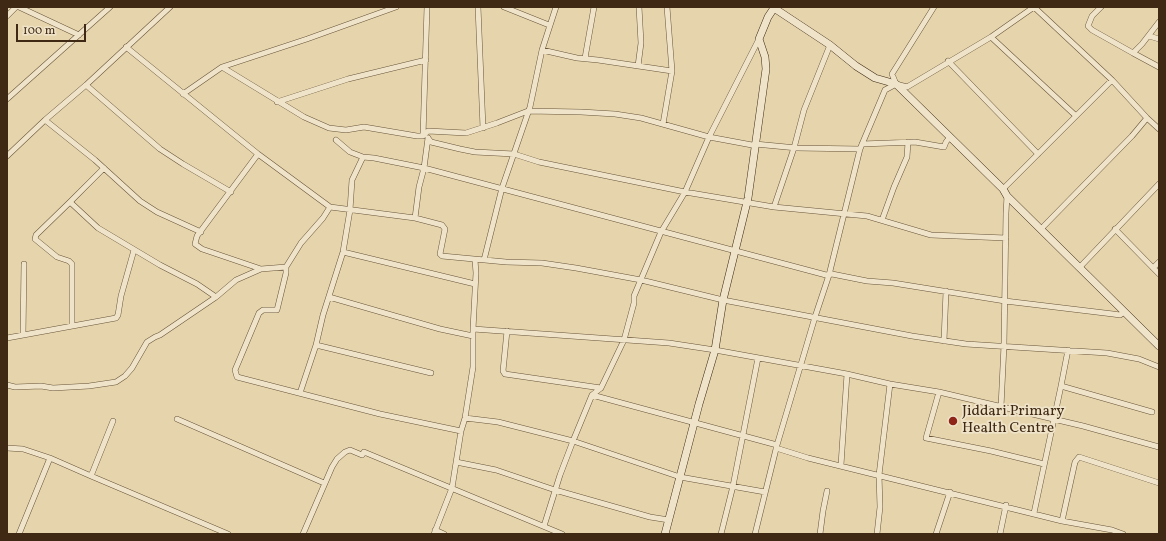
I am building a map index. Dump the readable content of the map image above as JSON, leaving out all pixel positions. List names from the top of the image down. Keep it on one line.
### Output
{"places":["Jiddari Primary Health Centre"],"scale_bar":"100 m"}
